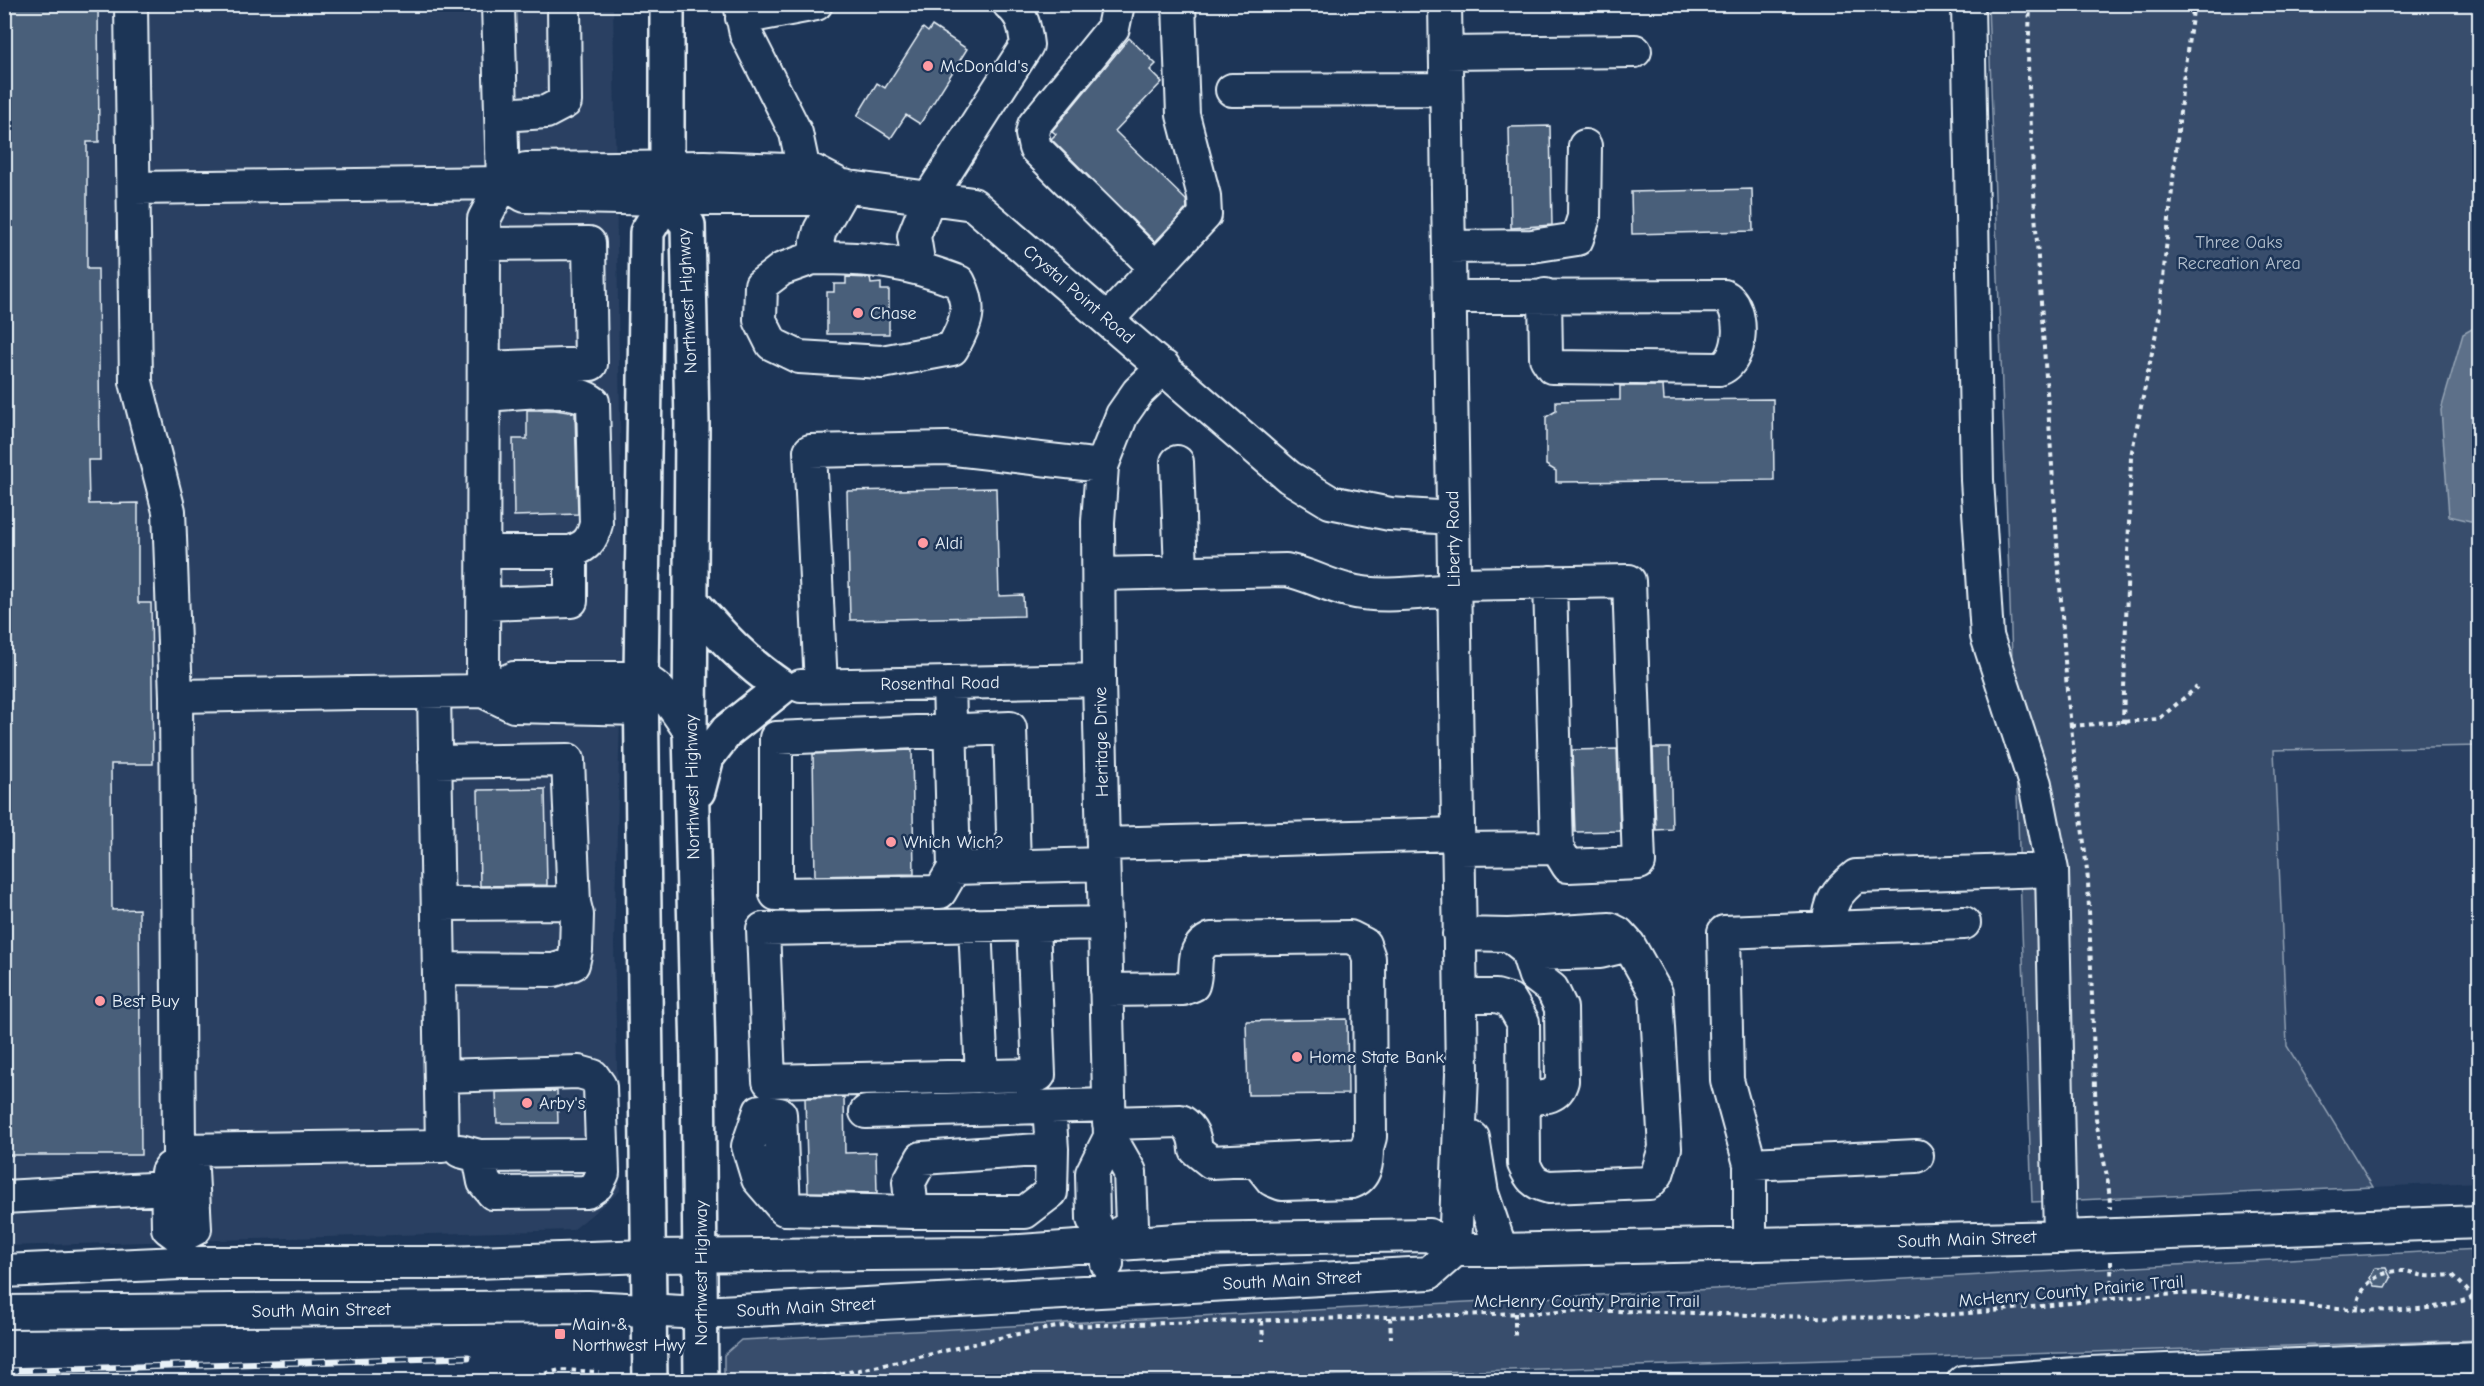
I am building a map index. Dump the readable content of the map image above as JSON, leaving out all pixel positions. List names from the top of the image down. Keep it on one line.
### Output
{"streets":{"main road":["Northwest Highway"],"street":["Crystal Point Road","Liberty Road","Rosenthal Road","Heritage Drive","South Main Street"],"path":["McHenry County Prairie Trail"]},"crossings":[["Crystal Point Road","Northwest Highway"],["Crystal Point Road","Liberty Road"],["Crystal Point Road","Heritage Drive"],["Northwest Highway","South Main Street"],["Northwest Highway","McHenry County Prairie Trail"],["Rosenthal Road","Heritage Drive"],["Heritage Drive","South Main Street"]],"parks":["Three Oaks Recreation Area"],"places":{"other":["McDonald's","Chase","Aldi","Which Wich?","Best Buy","Home State Bank","Arby's"],"transit":["Main & Northwest Hwy"]}}
